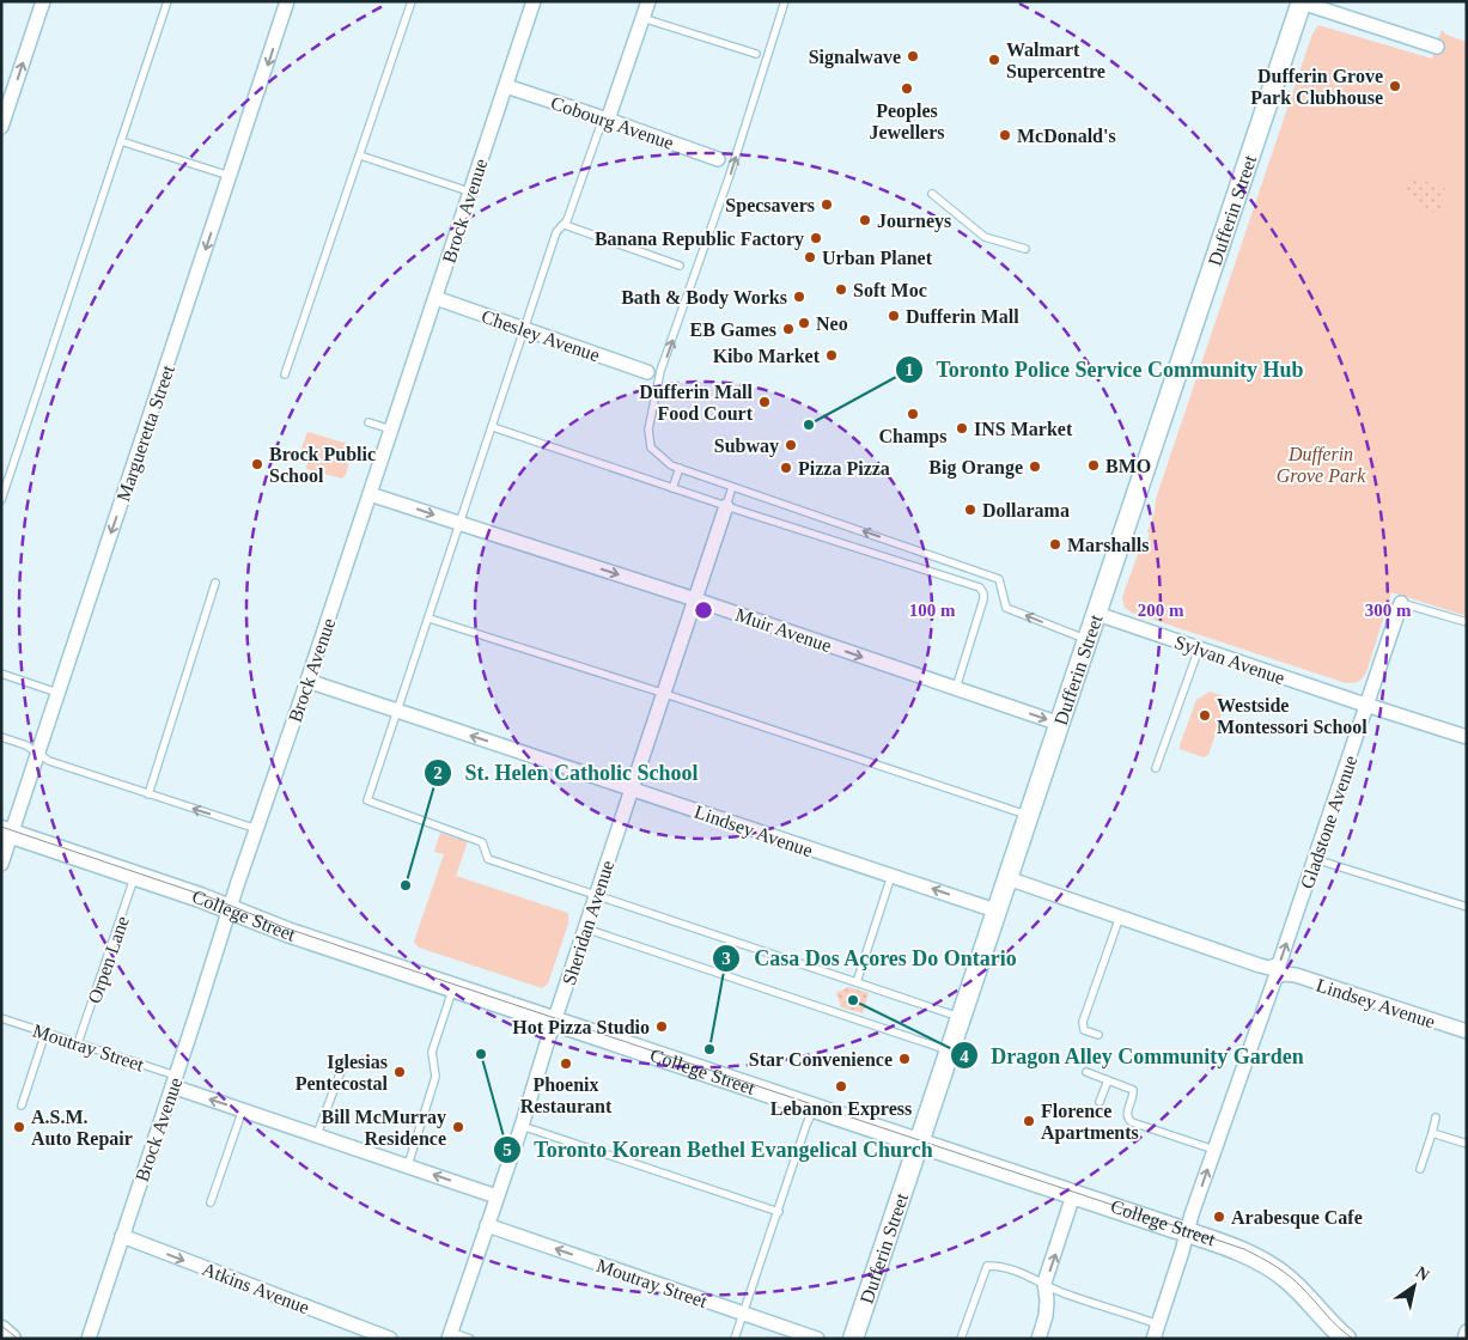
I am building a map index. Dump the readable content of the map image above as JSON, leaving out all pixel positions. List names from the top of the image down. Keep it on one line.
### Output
{"streets":{"main road":["Dufferin Street","College Street"],"street":["Cobourg Avenue","Brock Avenue","Chesley Avenue","Margueretta Street","Muir Avenue","Sylvan Avenue","Gladstone Avenue","Lindsey Avenue","Sheridan Avenue","Moutray Street","Atkins Avenue"],"lane":["Orpen Lane"]},"crossings":[["Cobourg Avenue","Brock Avenue"],["Brock Avenue","Chesley Avenue"],["Brock Avenue","Muir Avenue"],["Brock Avenue","Lindsey Avenue"],["Brock Avenue","College Street"],["Brock Avenue","Moutray Street"],["Brock Avenue","Atkins Avenue"],["Dufferin Street","Muir Avenue"],["Dufferin Street","Sylvan Avenue"],["Dufferin Street","Lindsey Avenue"],["Dufferin Street","College Street"],["Margueretta Street","College Street"],["Muir Avenue","Sheridan Avenue"],["Sylvan Avenue","Gladstone Avenue"],["Lindsey Avenue","Sheridan Avenue"],["College Street","Sheridan Avenue"],["College Street","Orpen Lane"],["Sheridan Avenue","Moutray Street"],["Orpen Lane","Moutray Street"]],"one_way":["Margueretta Street","Muir Avenue","Atkins Avenue"],"parks":["Dufferin Grove Park"],"places":["Signalwave","Walmart Supercentre","Dufferin Grove Park Clubhouse","Peoples Jewellers","McDonald's","Specsavers","Journeys","Banana Republic Factory","Urban Planet","Soft Moc","Bath & Body Works","Dufferin Mall","Neo","EB Games","Kibo Market","Dufferin Mall Food Court","Champs","Toronto Police Service Community Hub","INS Market","Subway","Brock Public School","BMO","Big Orange","Pizza Pizza","Dollarama","Marshalls","Westside Montessori School","St. Helen Catholic School","Dragon Alley Community Garden","Hot Pizza Studio","Casa Dos Açores Do Ontario","Toronto Korean Bethel Evangelical Church","Star Convenience","Phoenix Restaurant","Iglesias Pentecostal","Lebanon Express","Florence Apartments","A.S.M. Auto Repair","Bill McMurray Residence","Arabesque Cafe"],"north":"top right","rings":["100 m","200 m","300 m"]}
